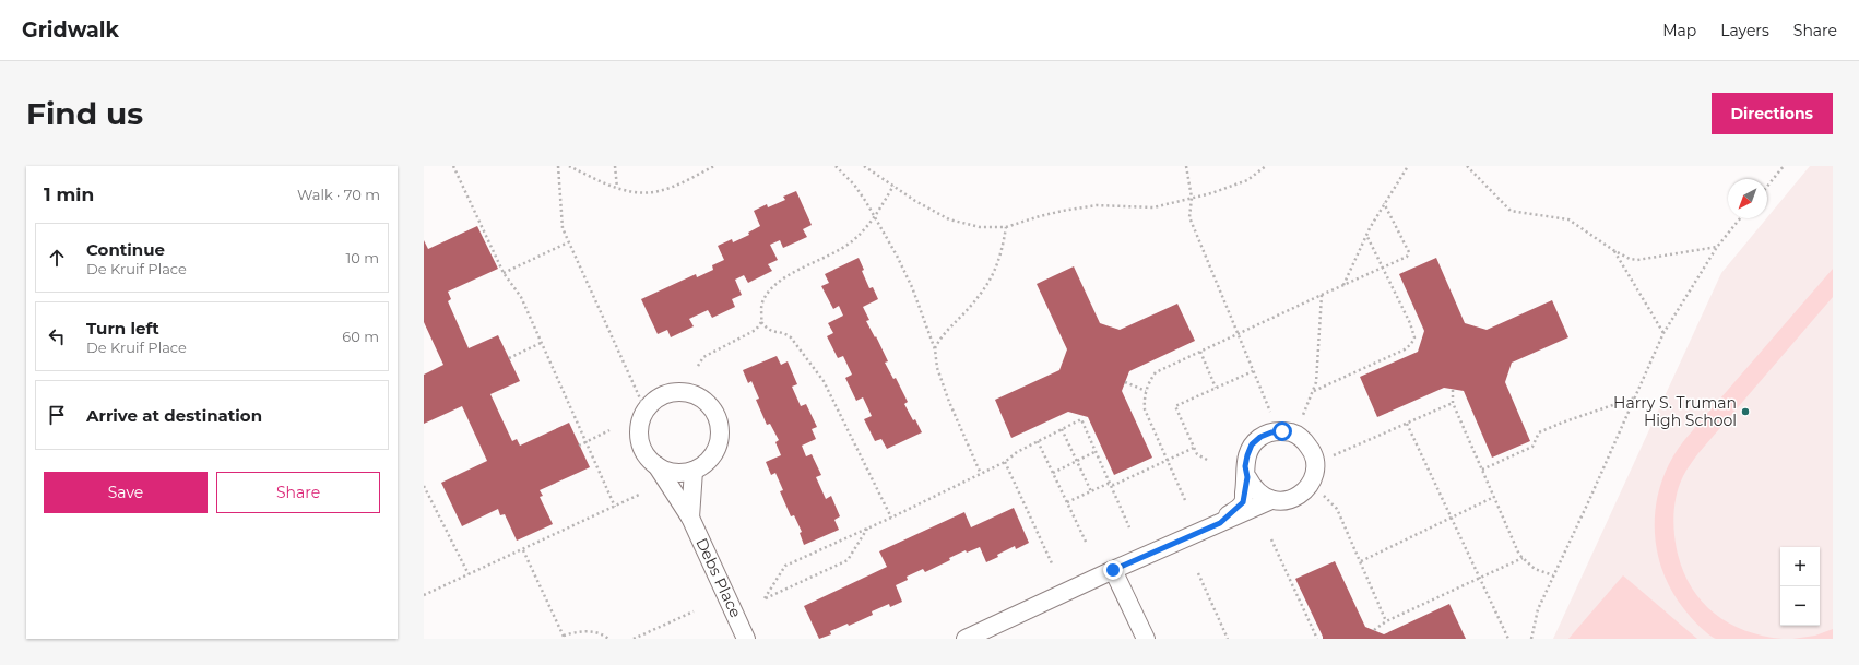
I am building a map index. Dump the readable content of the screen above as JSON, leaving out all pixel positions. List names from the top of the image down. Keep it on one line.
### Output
{"streets":{"street":["Debs Place"]},"places":["Harry S. Truman High School"],"north":"bottom left","page":{"header":"Gridwalk","nav":["Map","Layers","Share"],"buttons":["Directions",["Save","Share"]],"title":"Find us","heading":["1 min","Walk · 70 m"],"list":[["Continue","De Kruif Place","10 m"],["Turn left","De Kruif Place","60 m"],"Arrive at destination"],"map_buttons":["+","−"]}}
